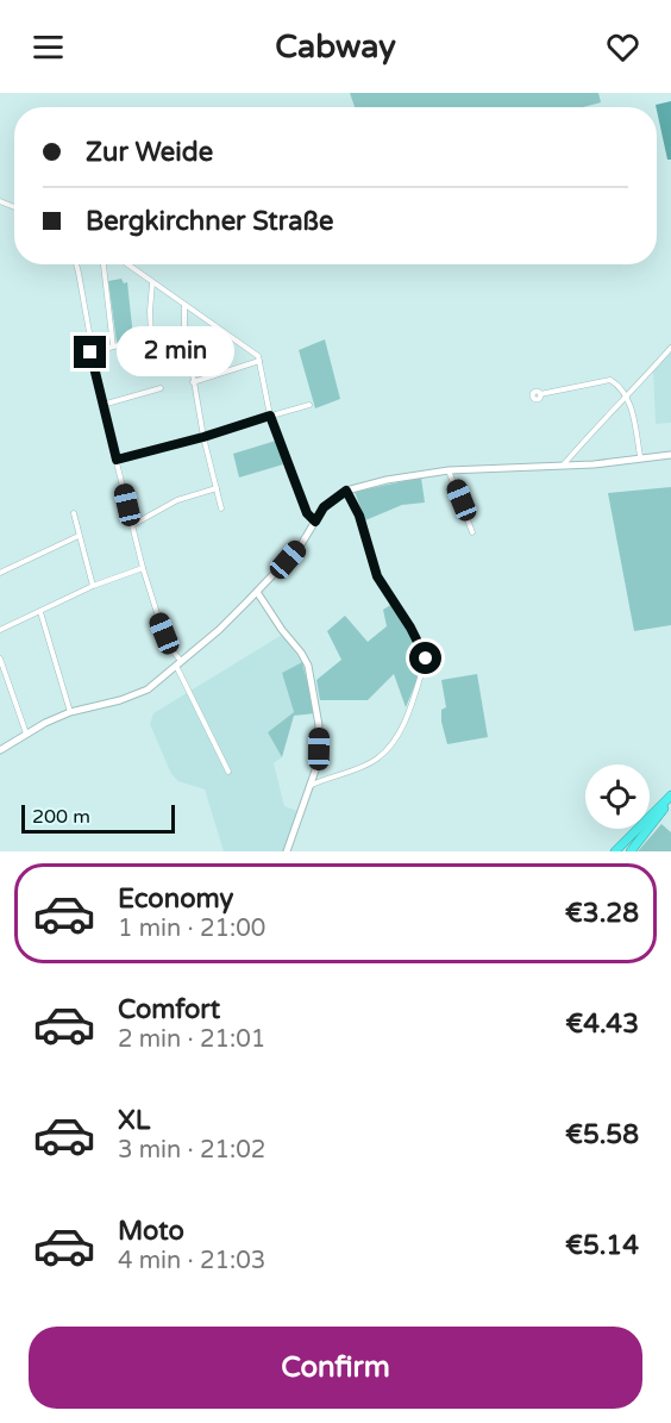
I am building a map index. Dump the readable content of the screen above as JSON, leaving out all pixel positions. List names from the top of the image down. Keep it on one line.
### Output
{"scale_bar":"200 m","page":{"header":"Cabway","banner":["Zur Weide","Bergkirchner Straße"],"bubble":"2 min","scale":"200 m","list":[{"name":"Economy","note":"1 min · 21:00","value":"€3.28"},{"name":"Comfort","note":"2 min · 21:01","value":"€4.43"},{"name":"XL","note":"3 min · 21:02","value":"€5.58"},{"name":"Moto","note":"4 min · 21:03","value":"€5.14"}],"buttons":"Confirm"}}
